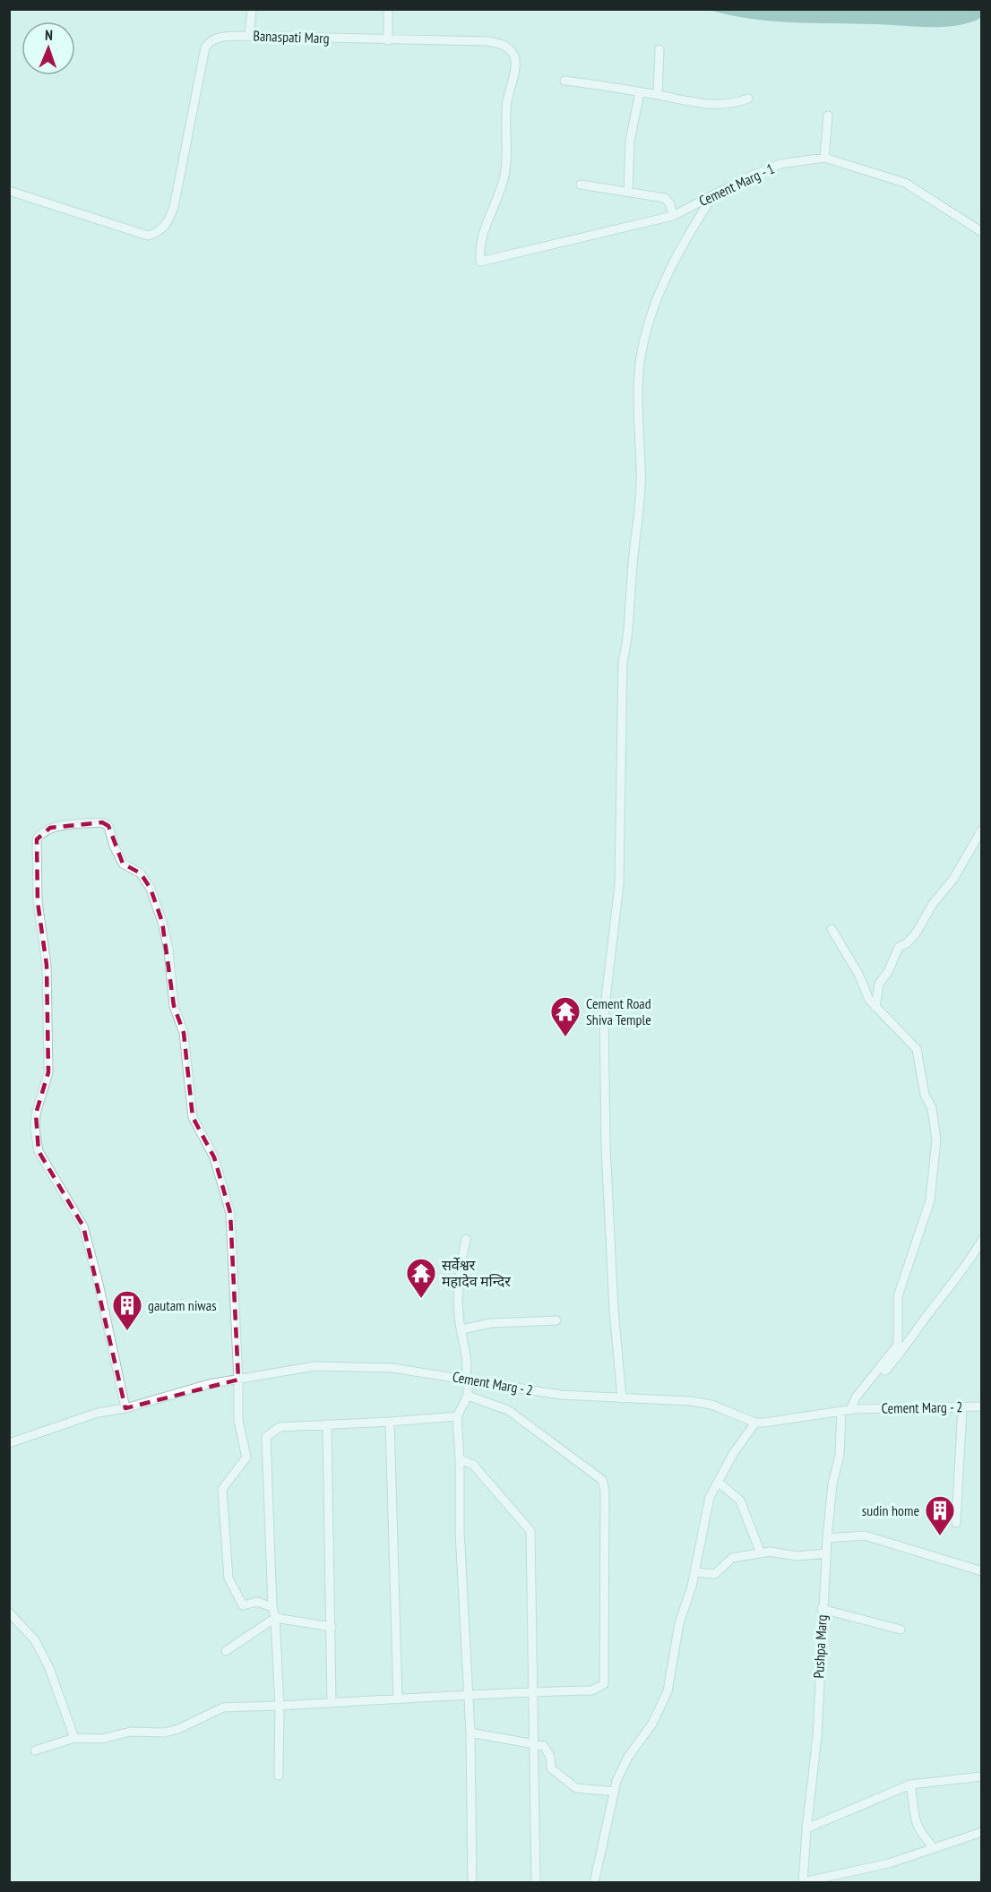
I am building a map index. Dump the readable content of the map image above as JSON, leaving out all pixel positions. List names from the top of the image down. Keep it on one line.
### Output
{"streets":{"street":["Banaspati Marg","Cement Marg - 1","Cement Marg - 2","Pushpa Marg"]},"crossings":[["Banaspati Marg","Cement Marg - 1"],["Cement Marg - 2","Pushpa Marg"]],"places":{"temple":["Cement Road Shiva Temple","सर्वेश्वर महादेव मन्दिर"],"building":["gautam niwas","sudin home"]},"north":"top"}
